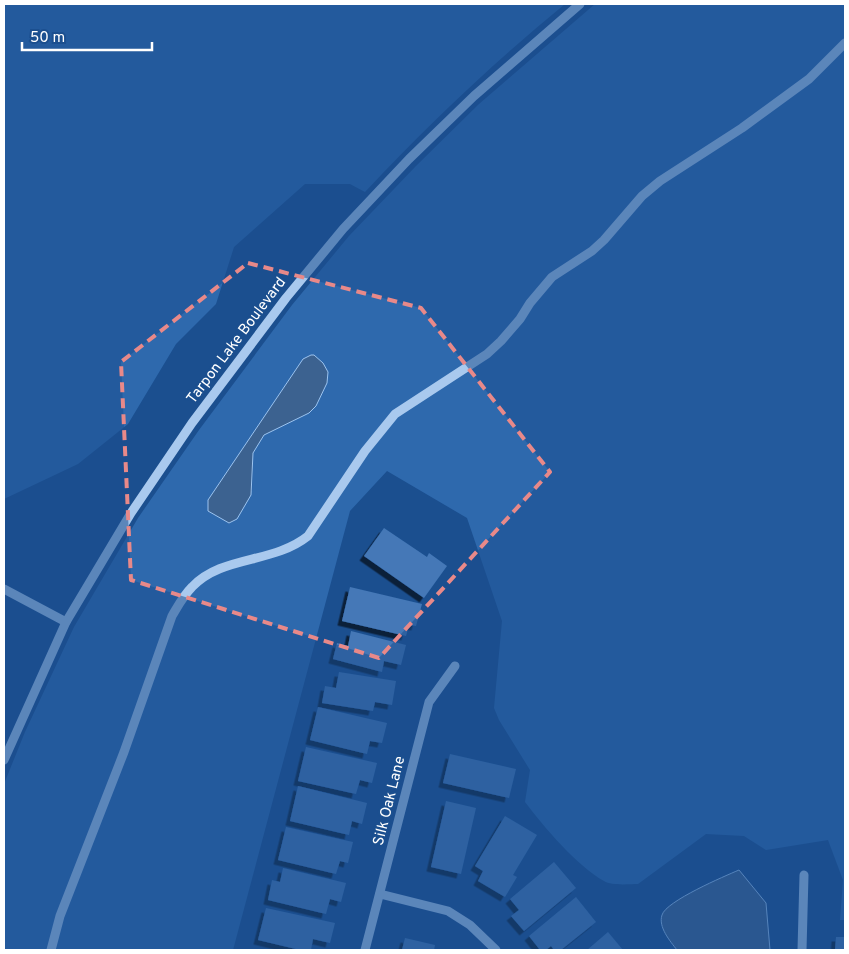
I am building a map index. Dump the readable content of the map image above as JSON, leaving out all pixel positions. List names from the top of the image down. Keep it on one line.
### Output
{"streets":{"street":["Tarpon Lake Boulevard","Silk Oak Lane"]},"scale_bar":"50 m"}
